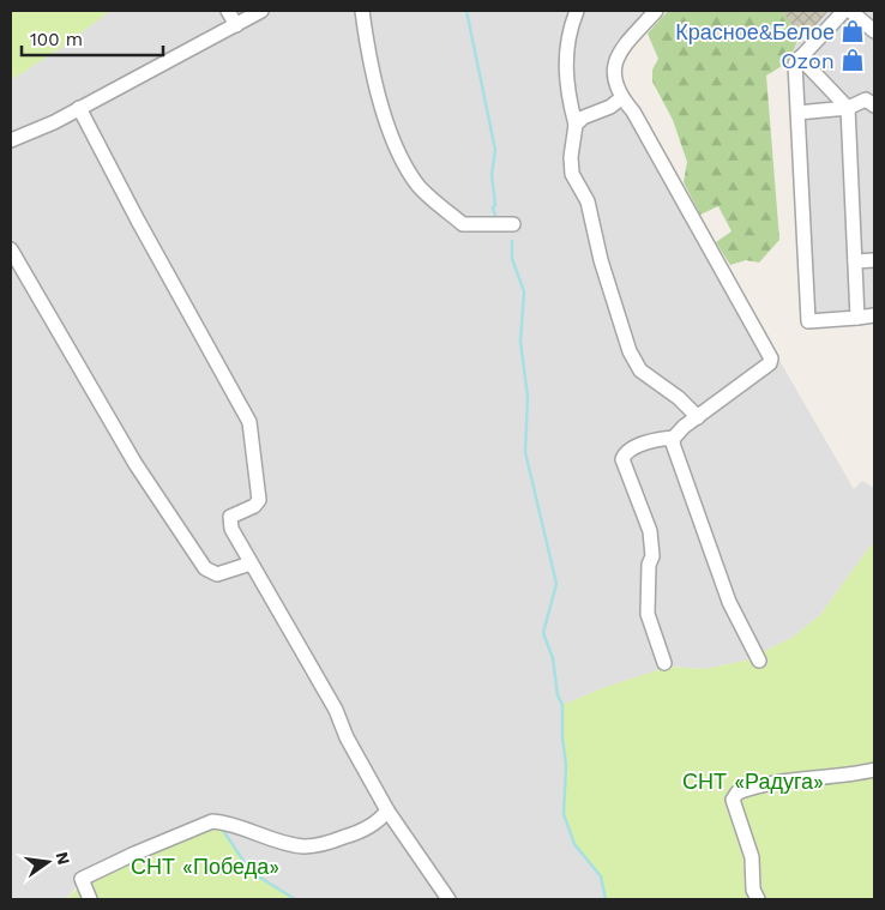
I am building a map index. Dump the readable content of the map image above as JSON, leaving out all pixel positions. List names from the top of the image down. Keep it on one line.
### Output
{"parks":["СНТ «Радуга»","СНТ «Победа»"],"places":{"shop":["Красное&Белое","Ozon"]},"scale_bar":"100 m","north":"right"}
